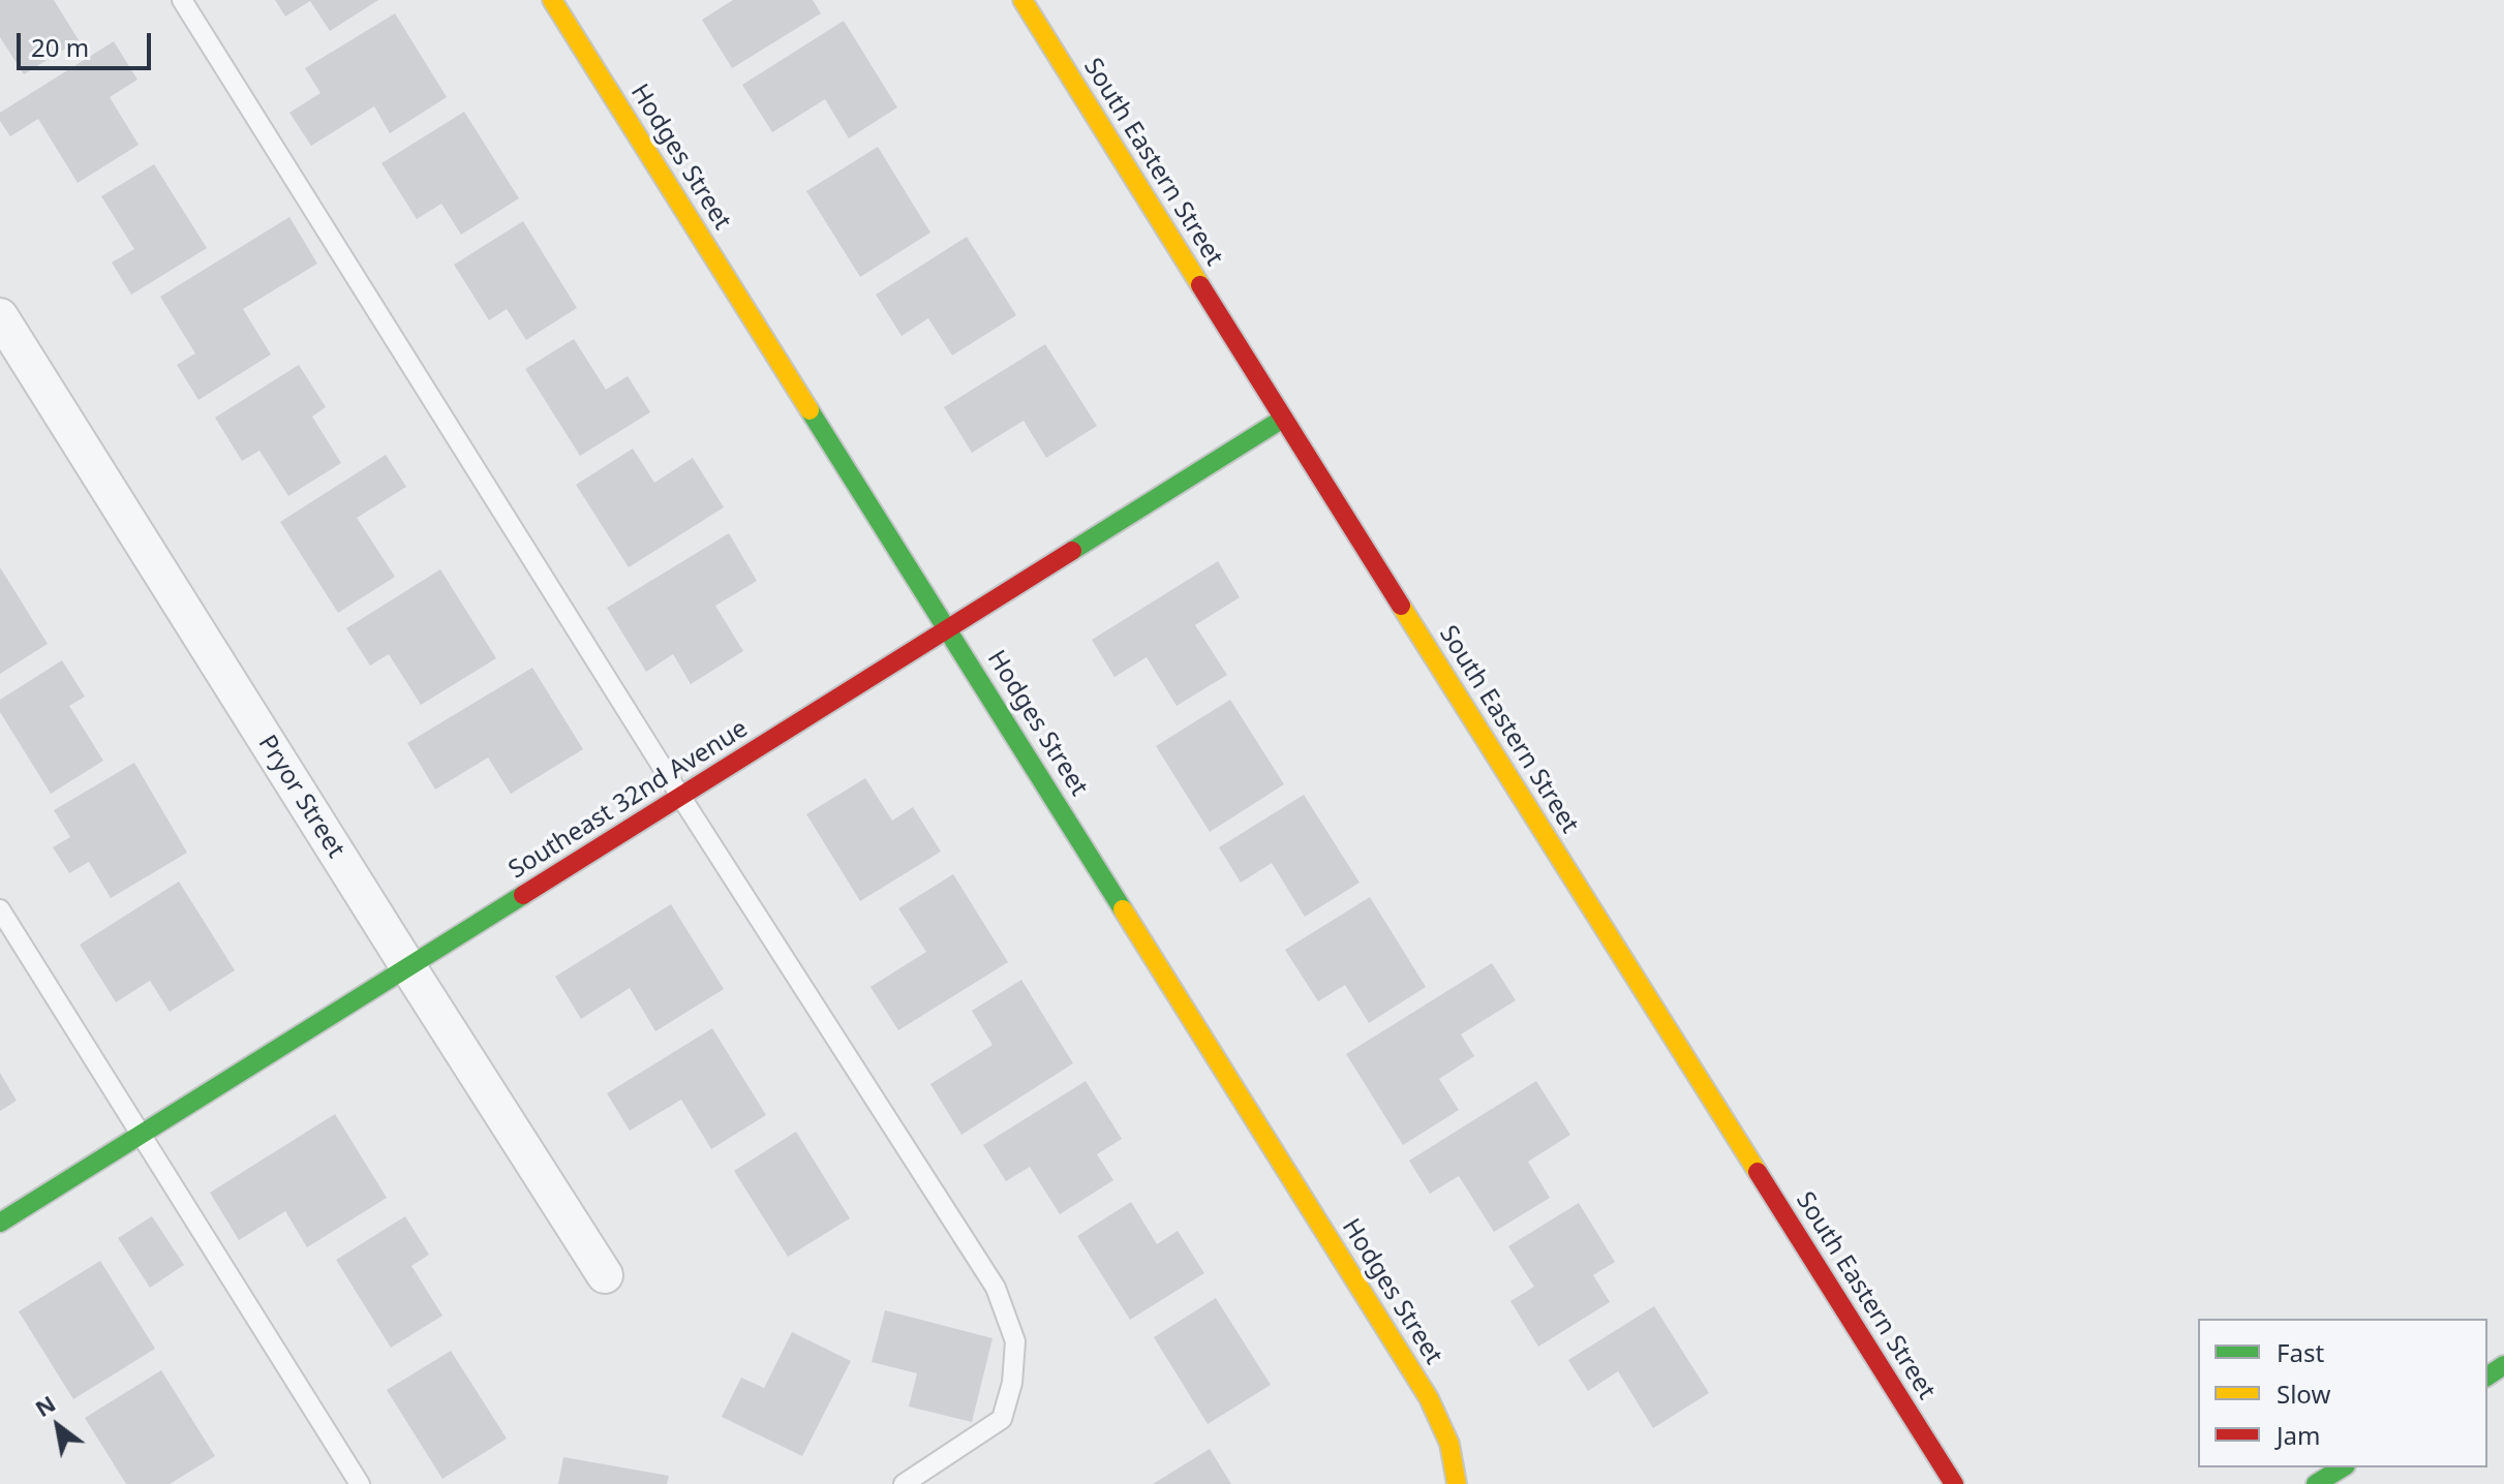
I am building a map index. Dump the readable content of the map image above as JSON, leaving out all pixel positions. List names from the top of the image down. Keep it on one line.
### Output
{"streets":{"street":["Hodges Street","South Eastern Street","Pryor Street","Southeast 32nd Avenue"]},"crossings":[["Hodges Street","Southeast 32nd Avenue"],["South Eastern Street","Southeast 32nd Avenue"],["Pryor Street","Southeast 32nd Avenue"]],"legend":["Fast","Slow","Jam"],"scale_bar":"20 m","north":"top left"}
